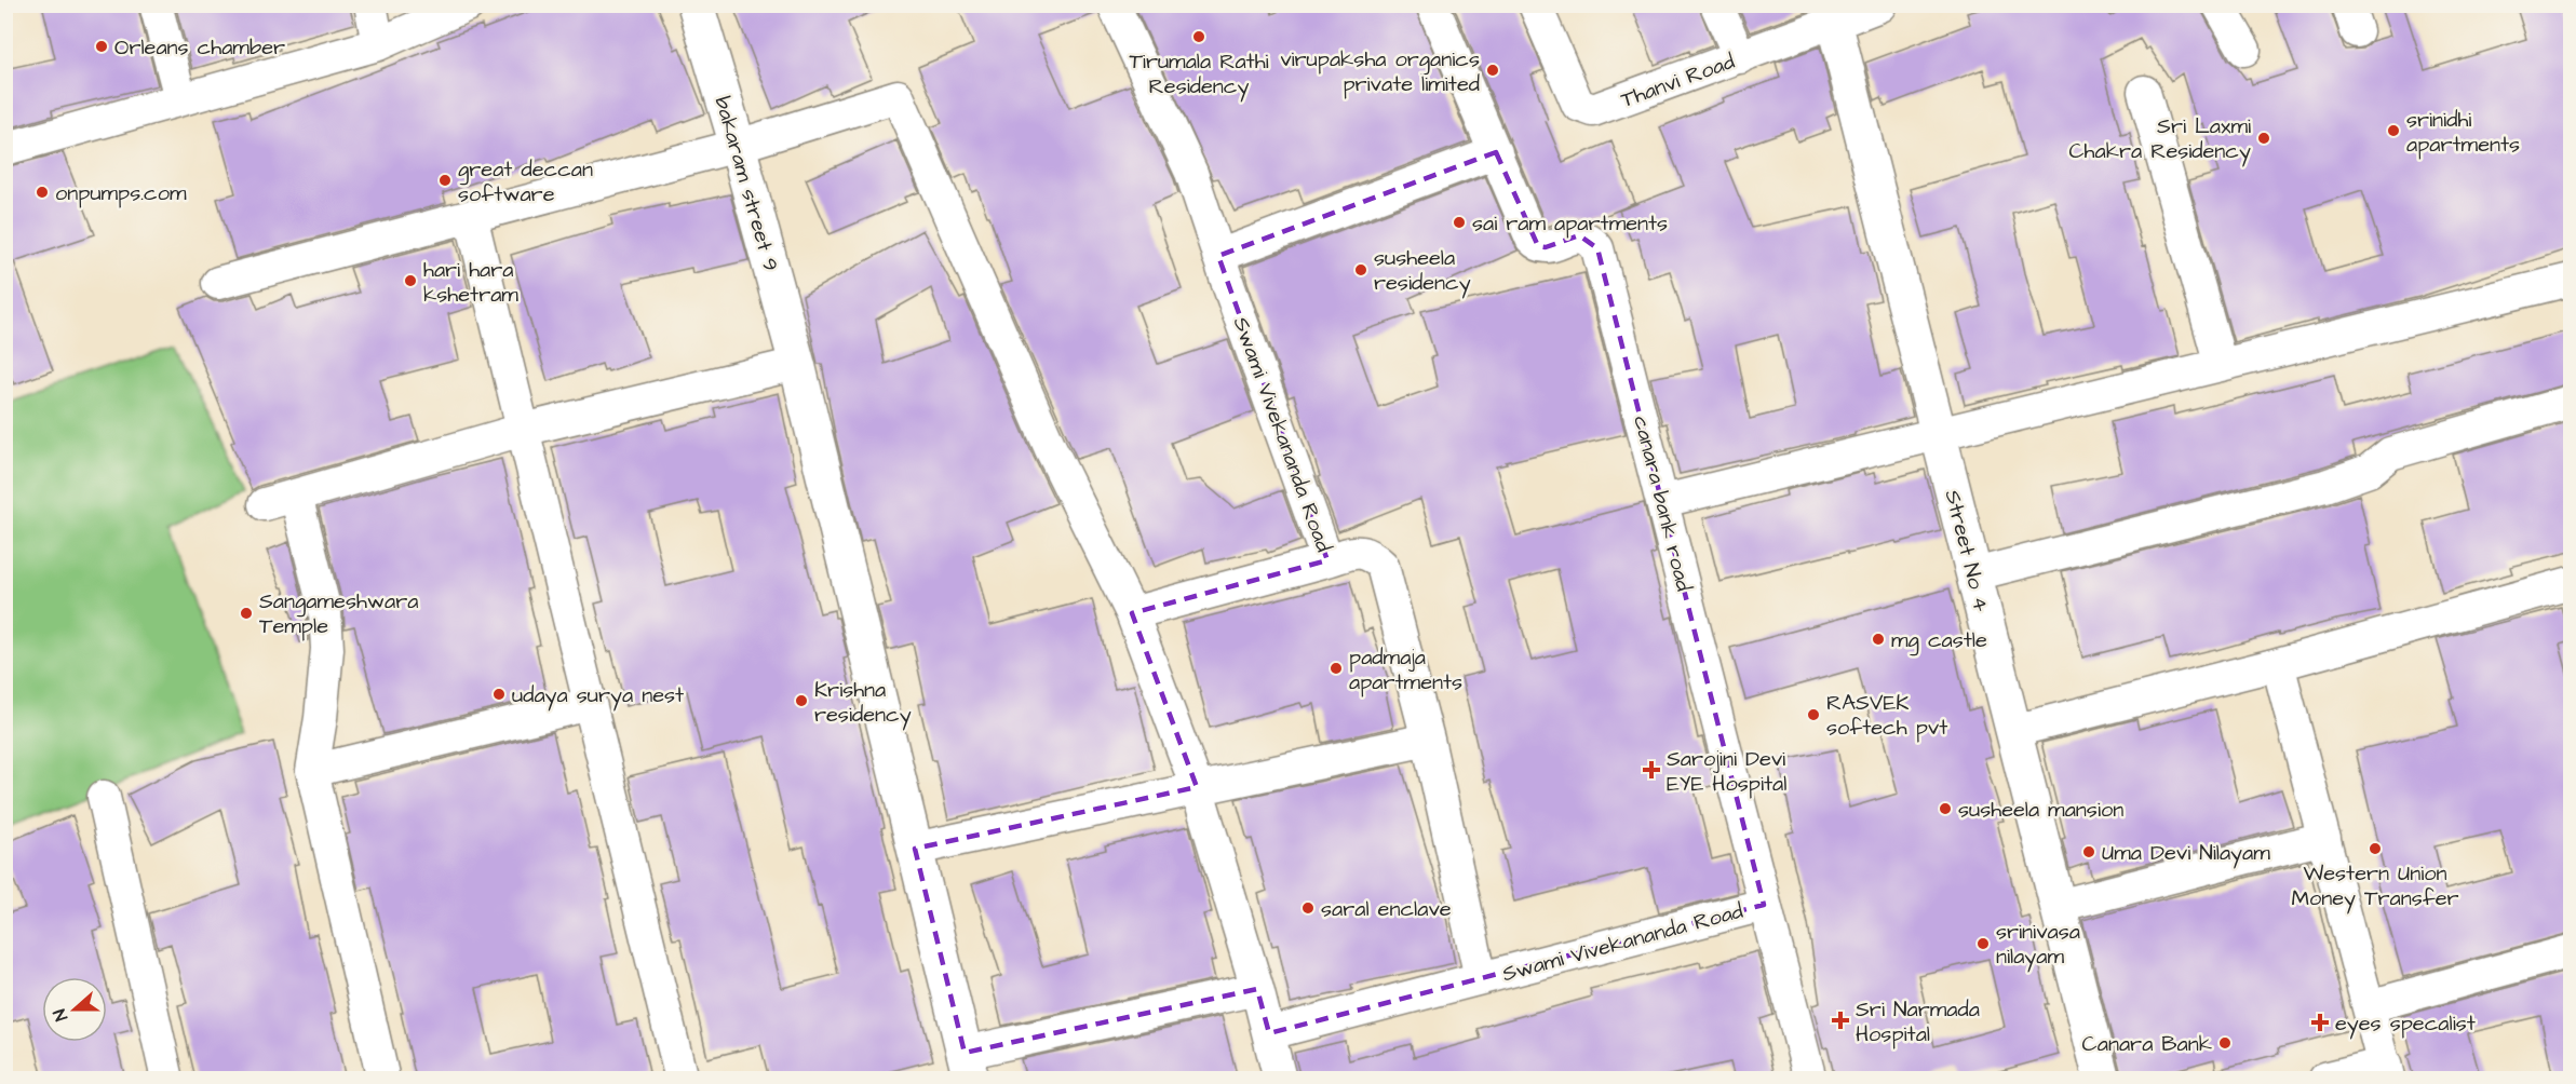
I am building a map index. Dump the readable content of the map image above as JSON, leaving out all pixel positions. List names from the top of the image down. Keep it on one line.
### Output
{"streets":{"street":["Thanvi Road","bakaram street 9","Swami Vivekananda Road","canara bank road","Street No 4"]},"crossings":[["Thanvi Road","Street No 4"],["Swami Vivekananda Road","canara bank road"]],"places":{"other":["Tirumala Rathi Residency","Orleans chamber","virupaksha organics private limited","srinidhi apartments","Sri Laxmi Chakra Residency","great deccan software","onpumps.com","sai ram apartments","susheela residency","hari hara kshetram","Sangameshwara Temple","mg castle","padmaja apartments","udaya surya nest","Krishna residency","RASVEK softech pvt","susheela mansion","Western Union Money Transfer","Uma Devi Nilayam","saral enclave","srinivasa nilayam","Canara Bank"],"health":["Sarojini Devi EYE Hospital","Sri Narmada Hospital","eyes specalist"]},"north":"left"}
